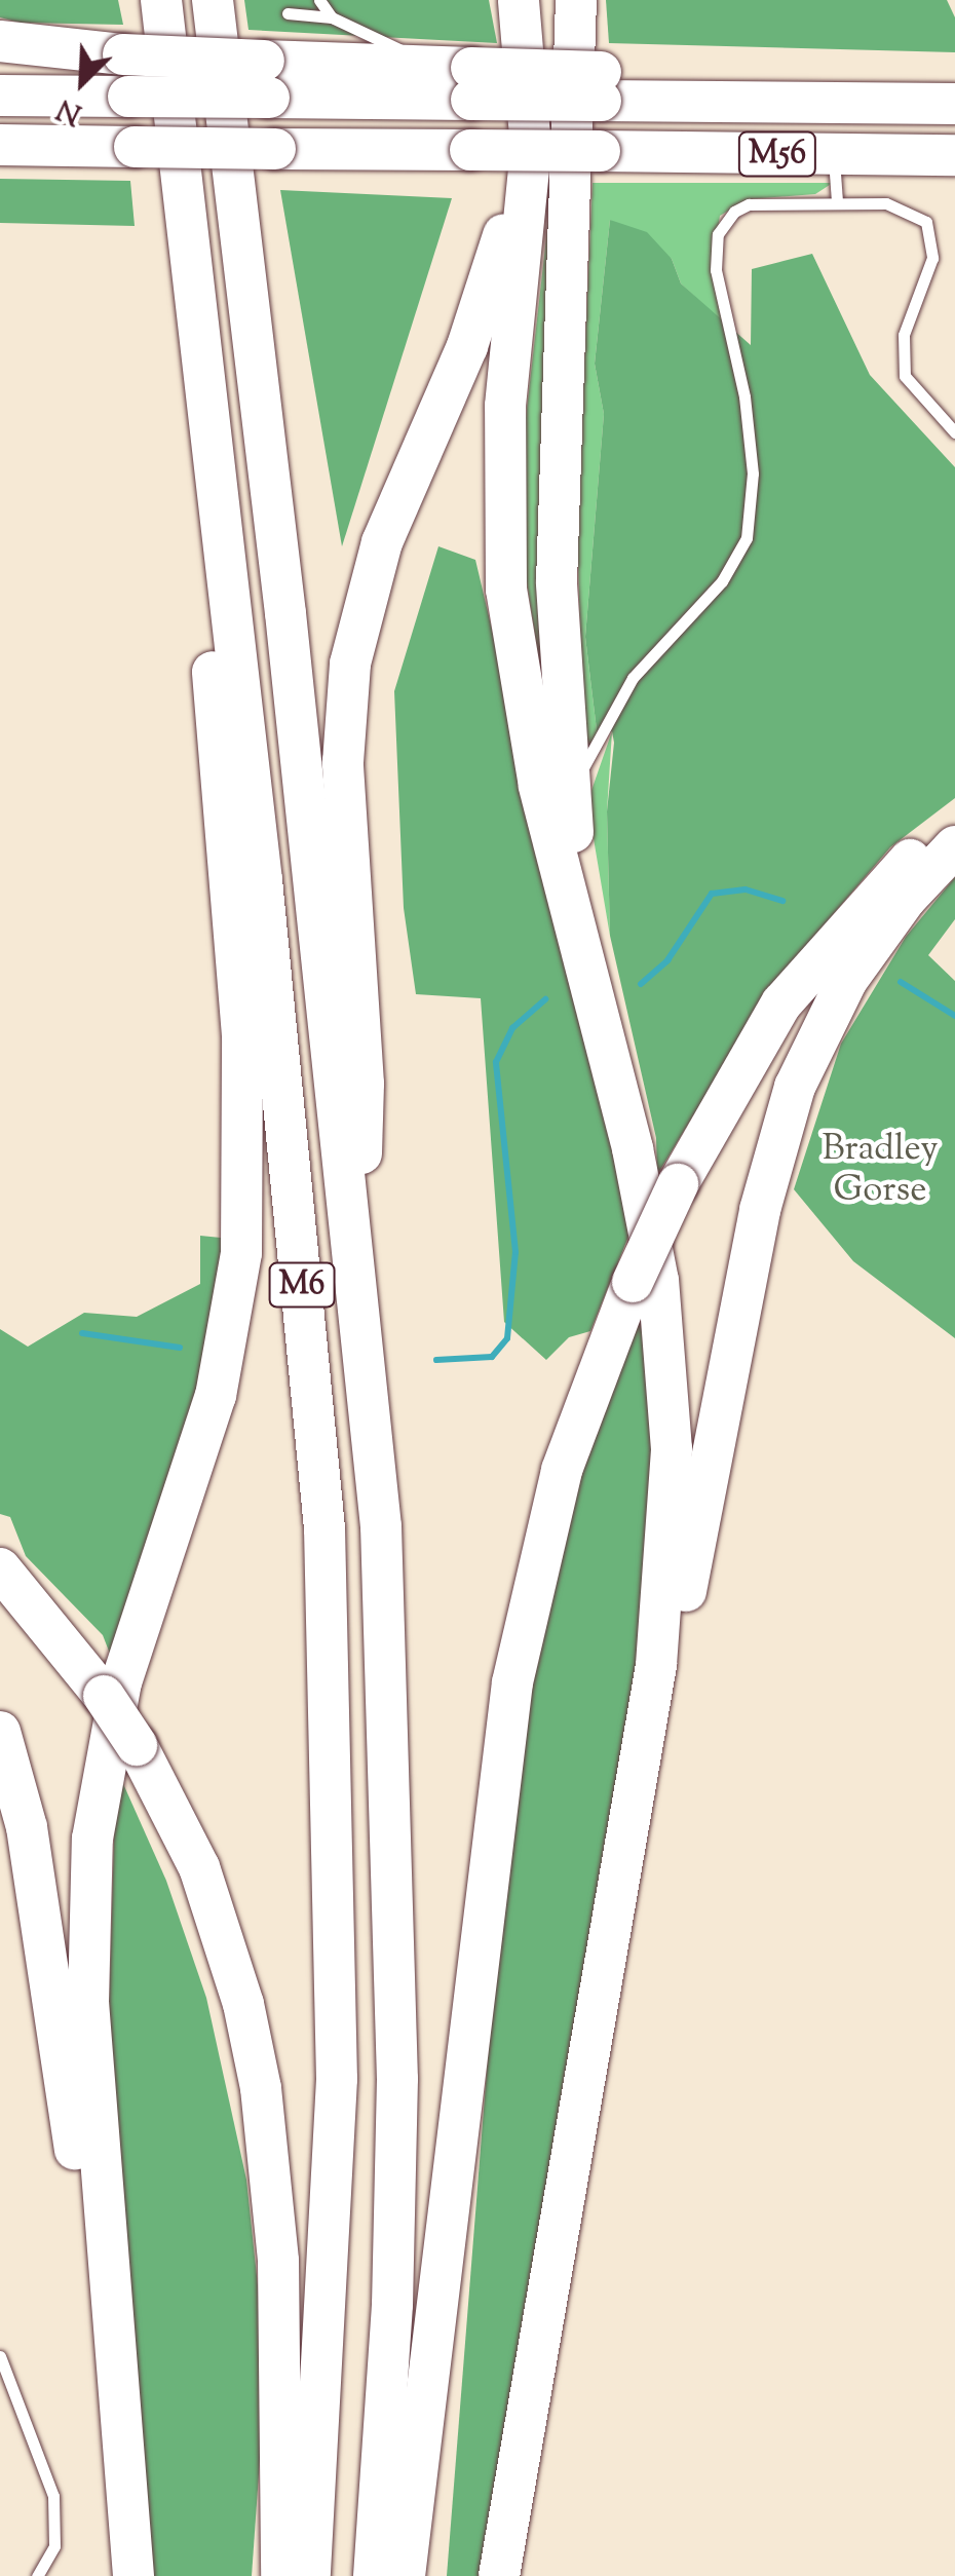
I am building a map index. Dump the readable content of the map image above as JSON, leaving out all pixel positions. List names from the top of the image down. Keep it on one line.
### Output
{"streets":{"highway":["M56","M6"]},"parks":["Bradley Gorse"],"north":"bottom left"}
